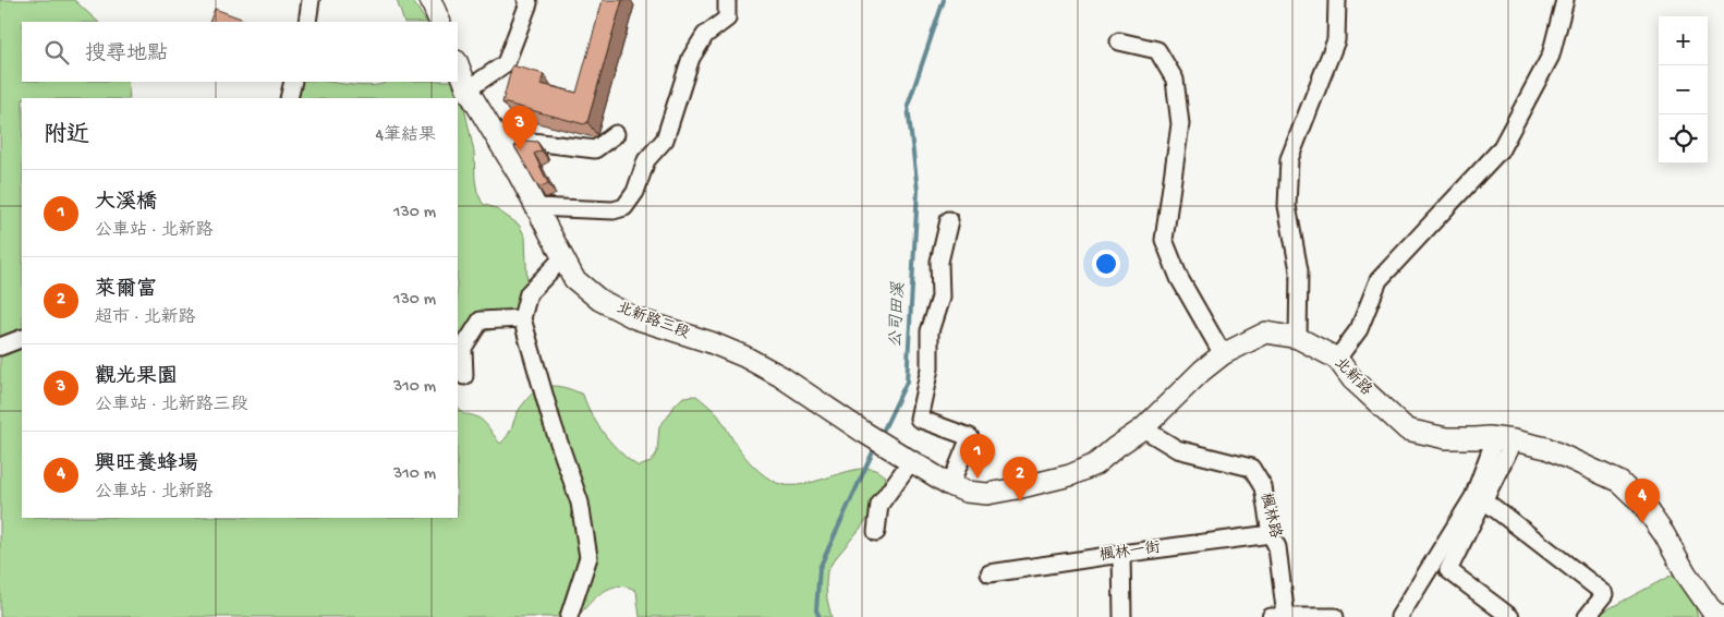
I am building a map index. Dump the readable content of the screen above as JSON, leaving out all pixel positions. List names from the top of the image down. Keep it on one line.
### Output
{"streets":{"main road":["北新路三段","北新路"],"street":["楓林路","楓林一街"]},"crossings":[["北新路三段","北新路"],["北新路","楓林路"],["楓林路","楓林一街"]],"water":["公司田溪"],"page":{"map_buttons":["+","−"],"search":"搜尋地點","heading":["附近","4筆結果"],"pins":["3","1","2","4"],"list":[{"mark":"1","name":"大溪橋","note":"公車站 · 北新路","value":"130 m"},{"mark":"2","name":"萊爾富","note":"超市 · 北新路","value":"130 m"},{"mark":"3","name":"觀光果園","note":"公車站 · 北新路三段","value":"310 m"},{"mark":"4","name":"興旺養蜂場","note":"公車站 · 北新路","value":"310 m"}]}}
